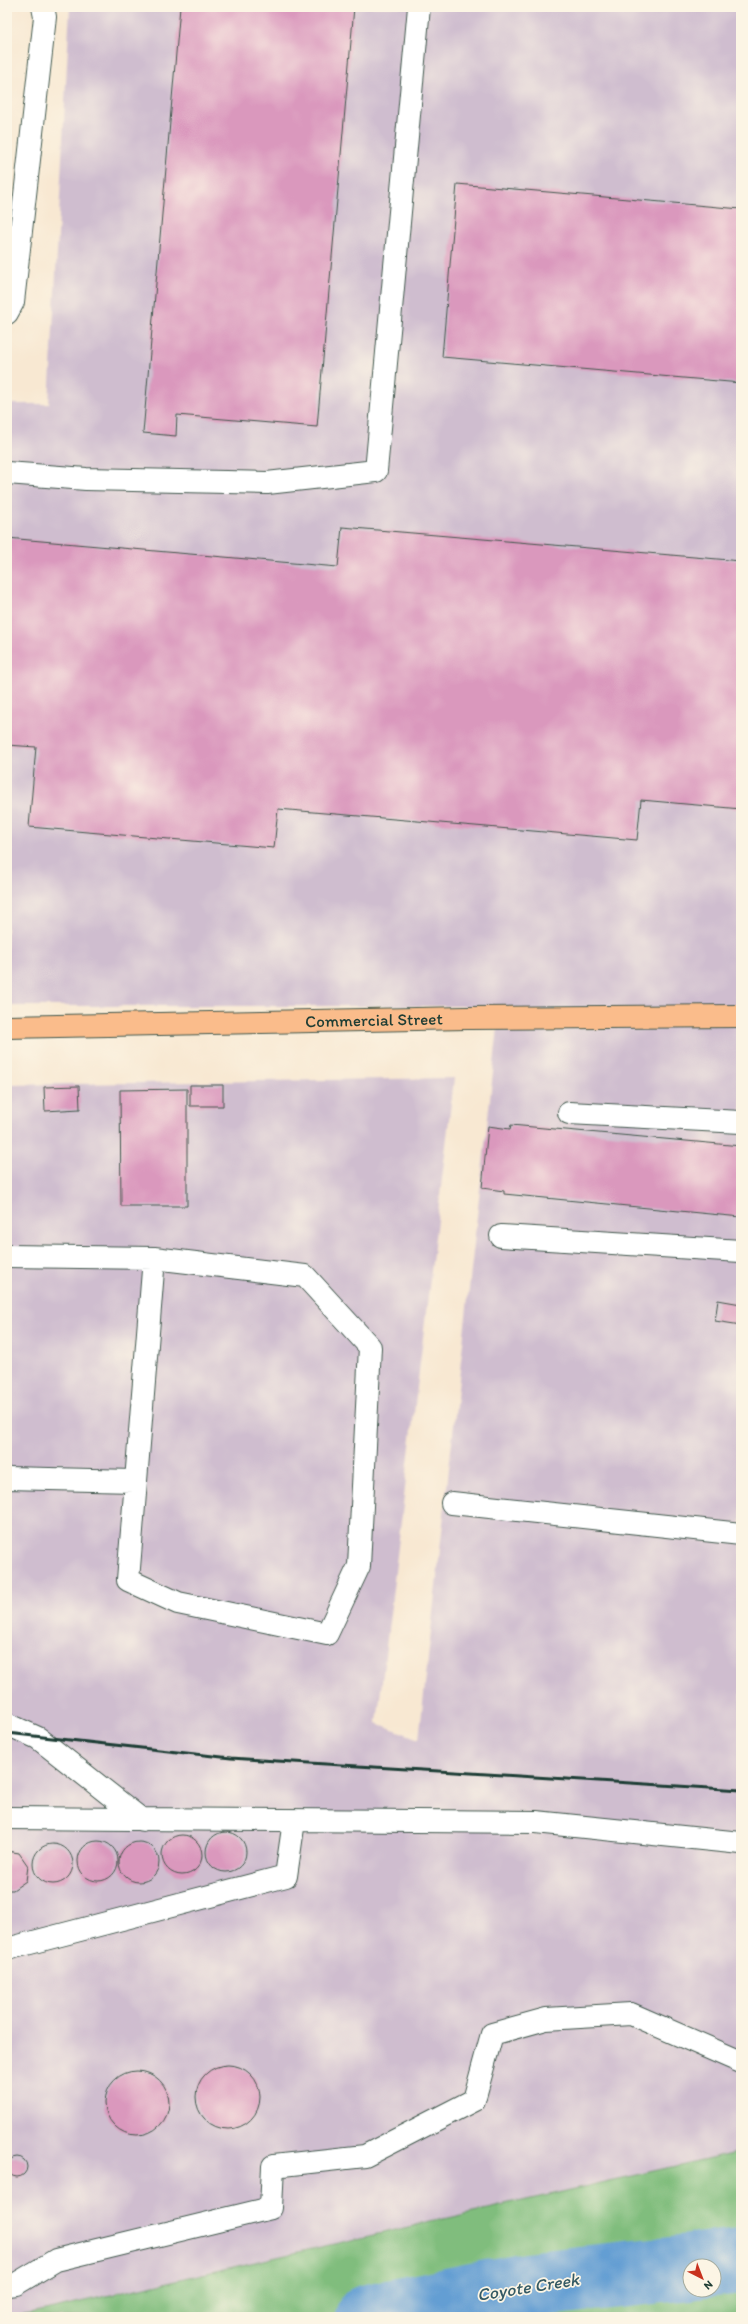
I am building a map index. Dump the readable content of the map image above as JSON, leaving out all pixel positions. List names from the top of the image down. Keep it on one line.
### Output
{"streets":{"main road":["Commercial Street"]},"water":["Coyote Creek"],"north":"bottom right"}
